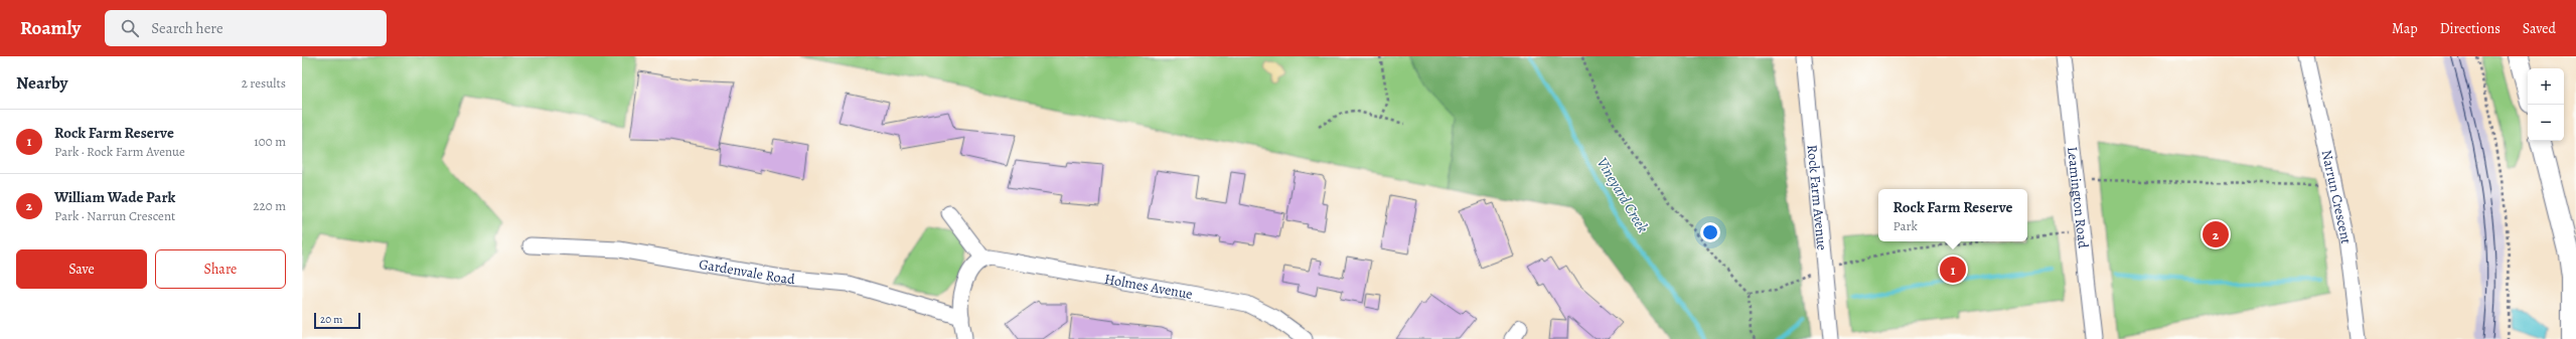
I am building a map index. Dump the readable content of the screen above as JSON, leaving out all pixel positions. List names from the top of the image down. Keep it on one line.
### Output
{"streets":{"street":["Narrun Crescent","Rock Farm Avenue","Leamington Road","Gardenvale Road","Holmes Avenue"]},"water":["Vineyard Creek"],"scale_bar":"20 m","page":{"header":"Roamly","search":"Search here","nav":["Map","Directions","Saved"],"heading":["Nearby","2 results"],"map_buttons":["+","−"],"list":[{"mark":"1","name":"Rock Farm Reserve","note":"Park · Rock Farm Avenue","value":"100 m"},{"mark":"2","name":"William Wade Park","note":"Park · Narrun Crescent","value":"220 m"}],"popup":["Rock Farm Reserve","Park"],"pins":["2","1"],"buttons":["Save","Share"],"scale":"20 m"}}
